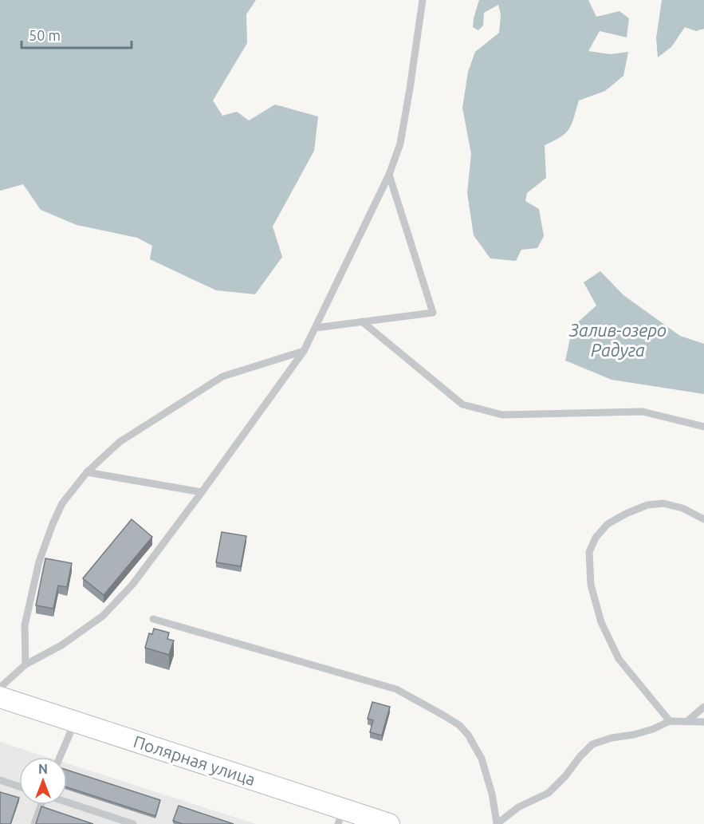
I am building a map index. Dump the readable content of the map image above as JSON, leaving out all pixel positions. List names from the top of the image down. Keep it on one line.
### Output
{"streets":{"main road":["Полярная улица"]},"water":["Залив-озеро Радуга"],"scale_bar":"50 m","north":"top"}
